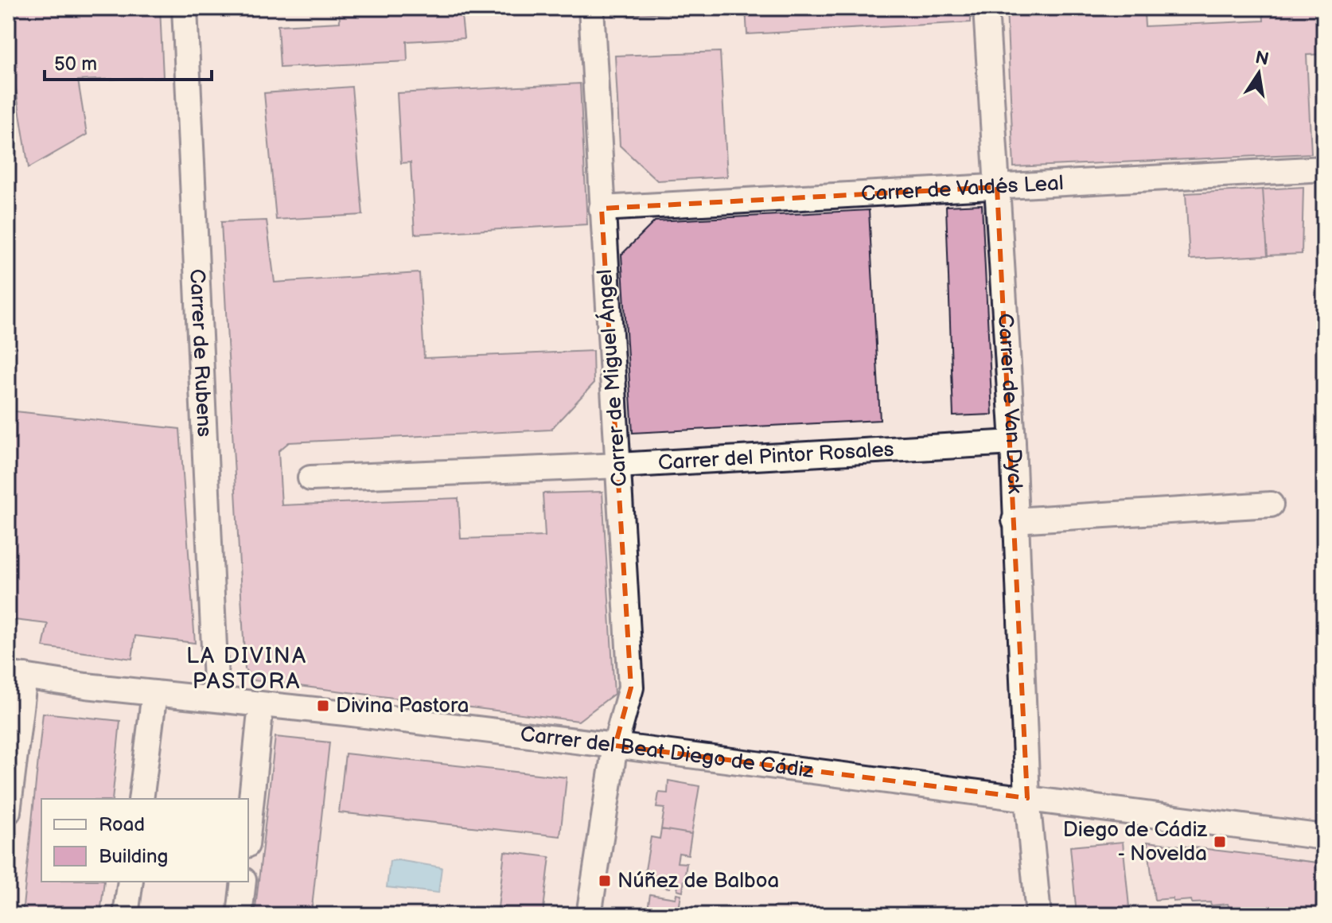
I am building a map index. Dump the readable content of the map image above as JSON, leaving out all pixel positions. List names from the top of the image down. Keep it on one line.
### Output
{"streets":{"street":["Carrer de Valdés Leal","Carrer de Rubens","Carrer de Miguel Ángel","Carrer de Van Dyck","Carrer del Pintor Rosales","Carrer del Beat Diego de Cádiz"]},"crossings":[["Carrer de Valdés Leal","Carrer de Miguel Ángel"],["Carrer de Valdés Leal","Carrer de Van Dyck"],["Carrer de Rubens","Carrer del Beat Diego de Cádiz"],["Carrer de Miguel Ángel","Carrer del Pintor Rosales"],["Carrer de Miguel Ángel","Carrer del Beat Diego de Cádiz"],["Carrer de Van Dyck","Carrer del Pintor Rosales"],["Carrer de Van Dyck","Carrer del Beat Diego de Cádiz"]],"districts":["LA DIVINA PASTORA"],"places":{"transit":["Divina Pastora","Diego de Cádiz - Novelda","Núñez de Balboa"]},"legend":["Road","Building"],"scale_bar":"50 m","north":"top"}
